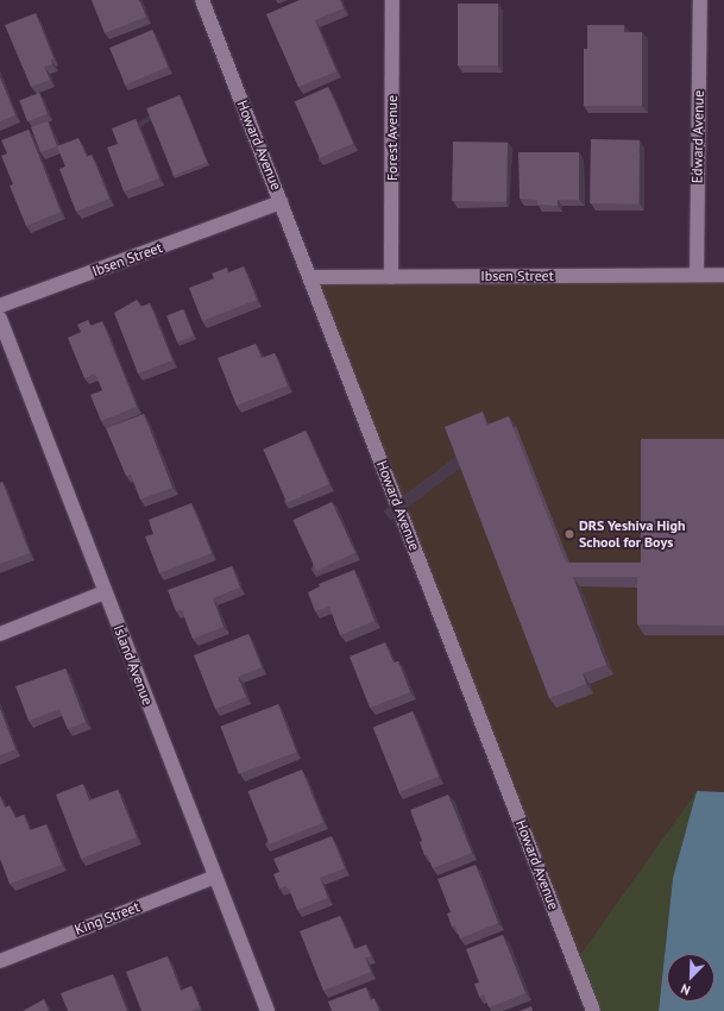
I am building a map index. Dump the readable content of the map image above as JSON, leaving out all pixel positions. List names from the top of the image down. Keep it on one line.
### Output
{"streets":{"street":["Edward Avenue","Forest Avenue","Howard Avenue","Ibsen Street","Island Avenue","King Street"]},"crossings":[["Edward Avenue","Ibsen Street"],["Forest Avenue","Ibsen Street"],["Howard Avenue","Ibsen Street"],["Island Avenue","King Street"]],"places":["DRS Yeshiva High School for Boys"],"north":"bottom left"}
